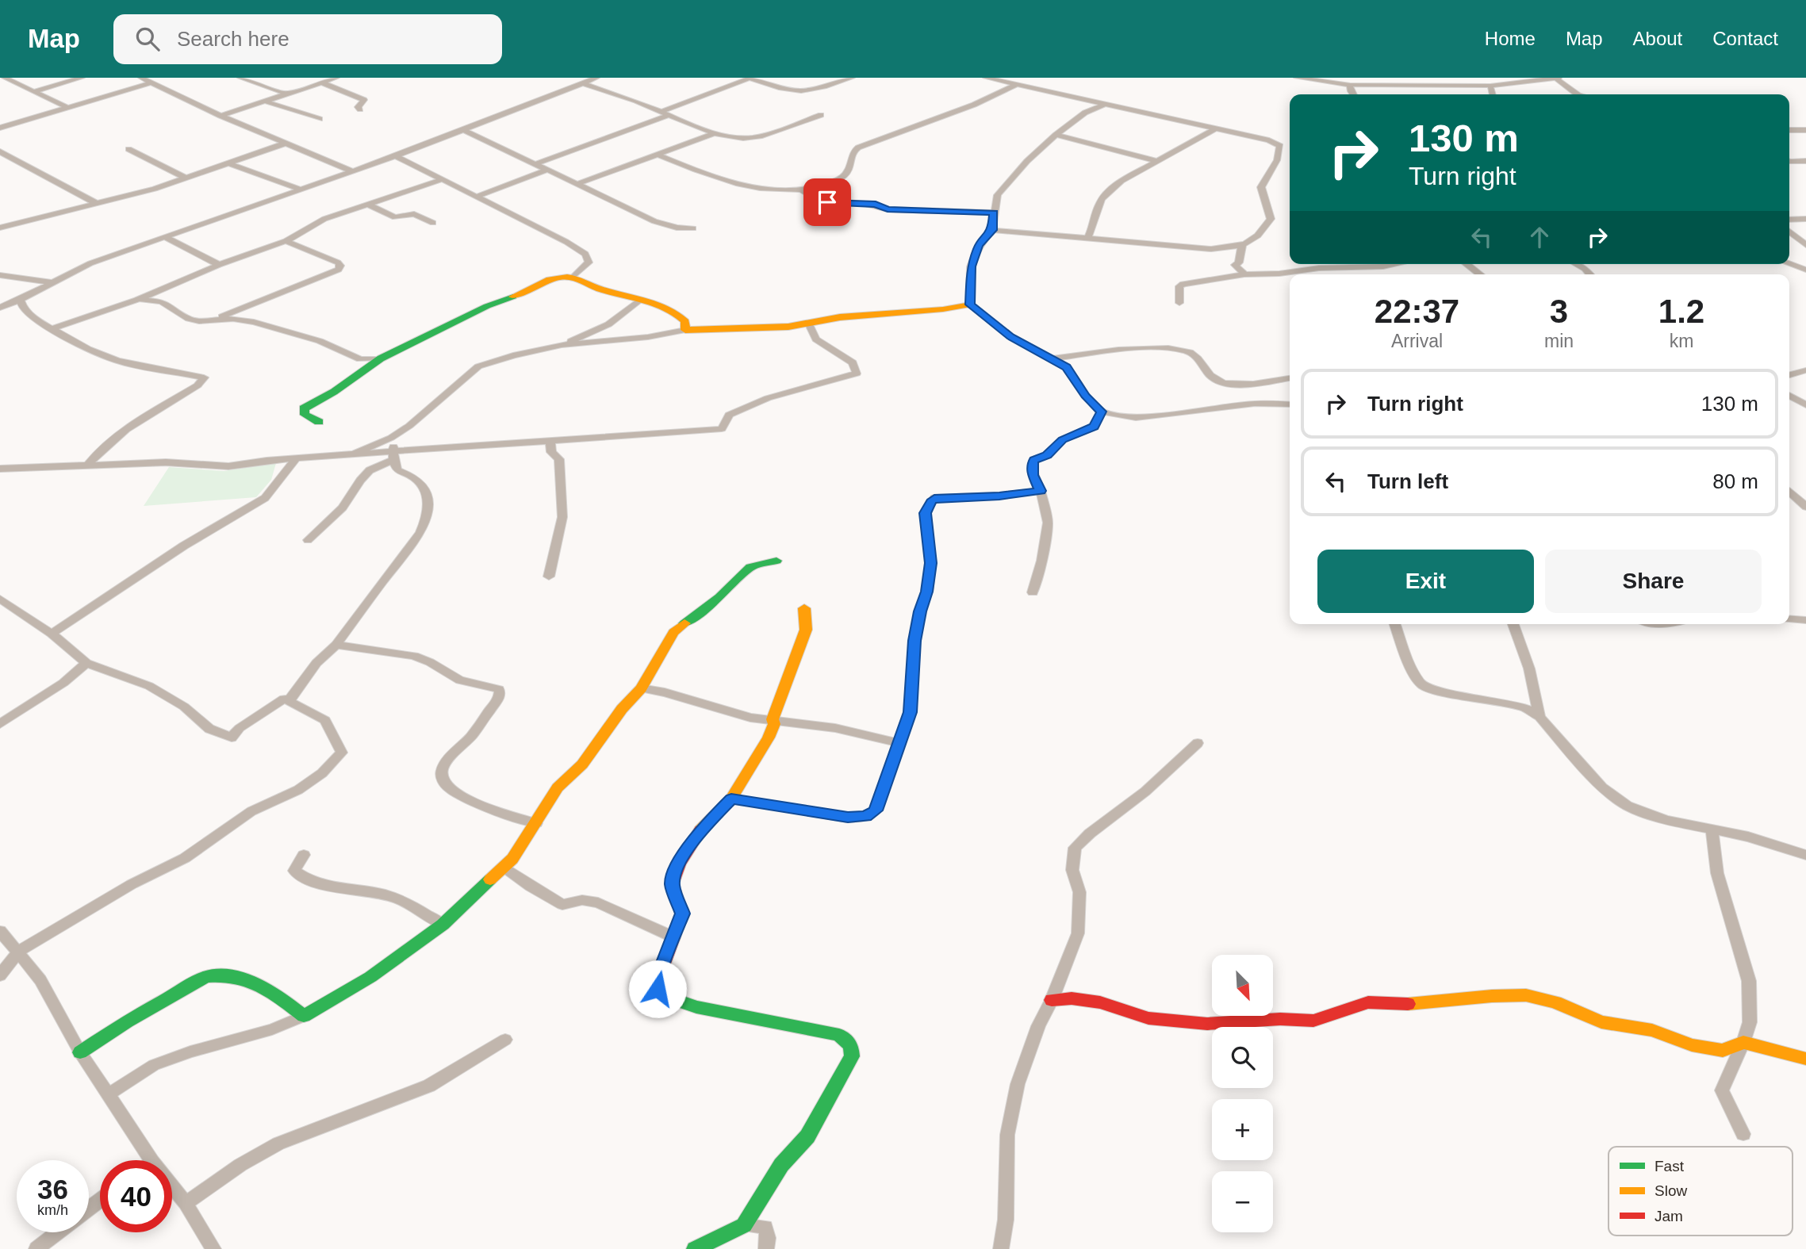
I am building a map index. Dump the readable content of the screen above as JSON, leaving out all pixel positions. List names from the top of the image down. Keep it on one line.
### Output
{"legend":["Fast","Slow","Jam"],"north":"bottom right","page":{"header":"Map","search":"Search here","nav":["Home","Map","About","Contact"],"turn":["130 m","Turn right"],"eta":["22:37","Arrival","3","min","1.2","km"],"list":[{"name":"Turn right","value":"130 m"},{"name":"Turn left","value":"80 m"}],"buttons":["Exit","Share"],"map_buttons":["+","−"],"speed":"36 km/h","limit":"40"}}
